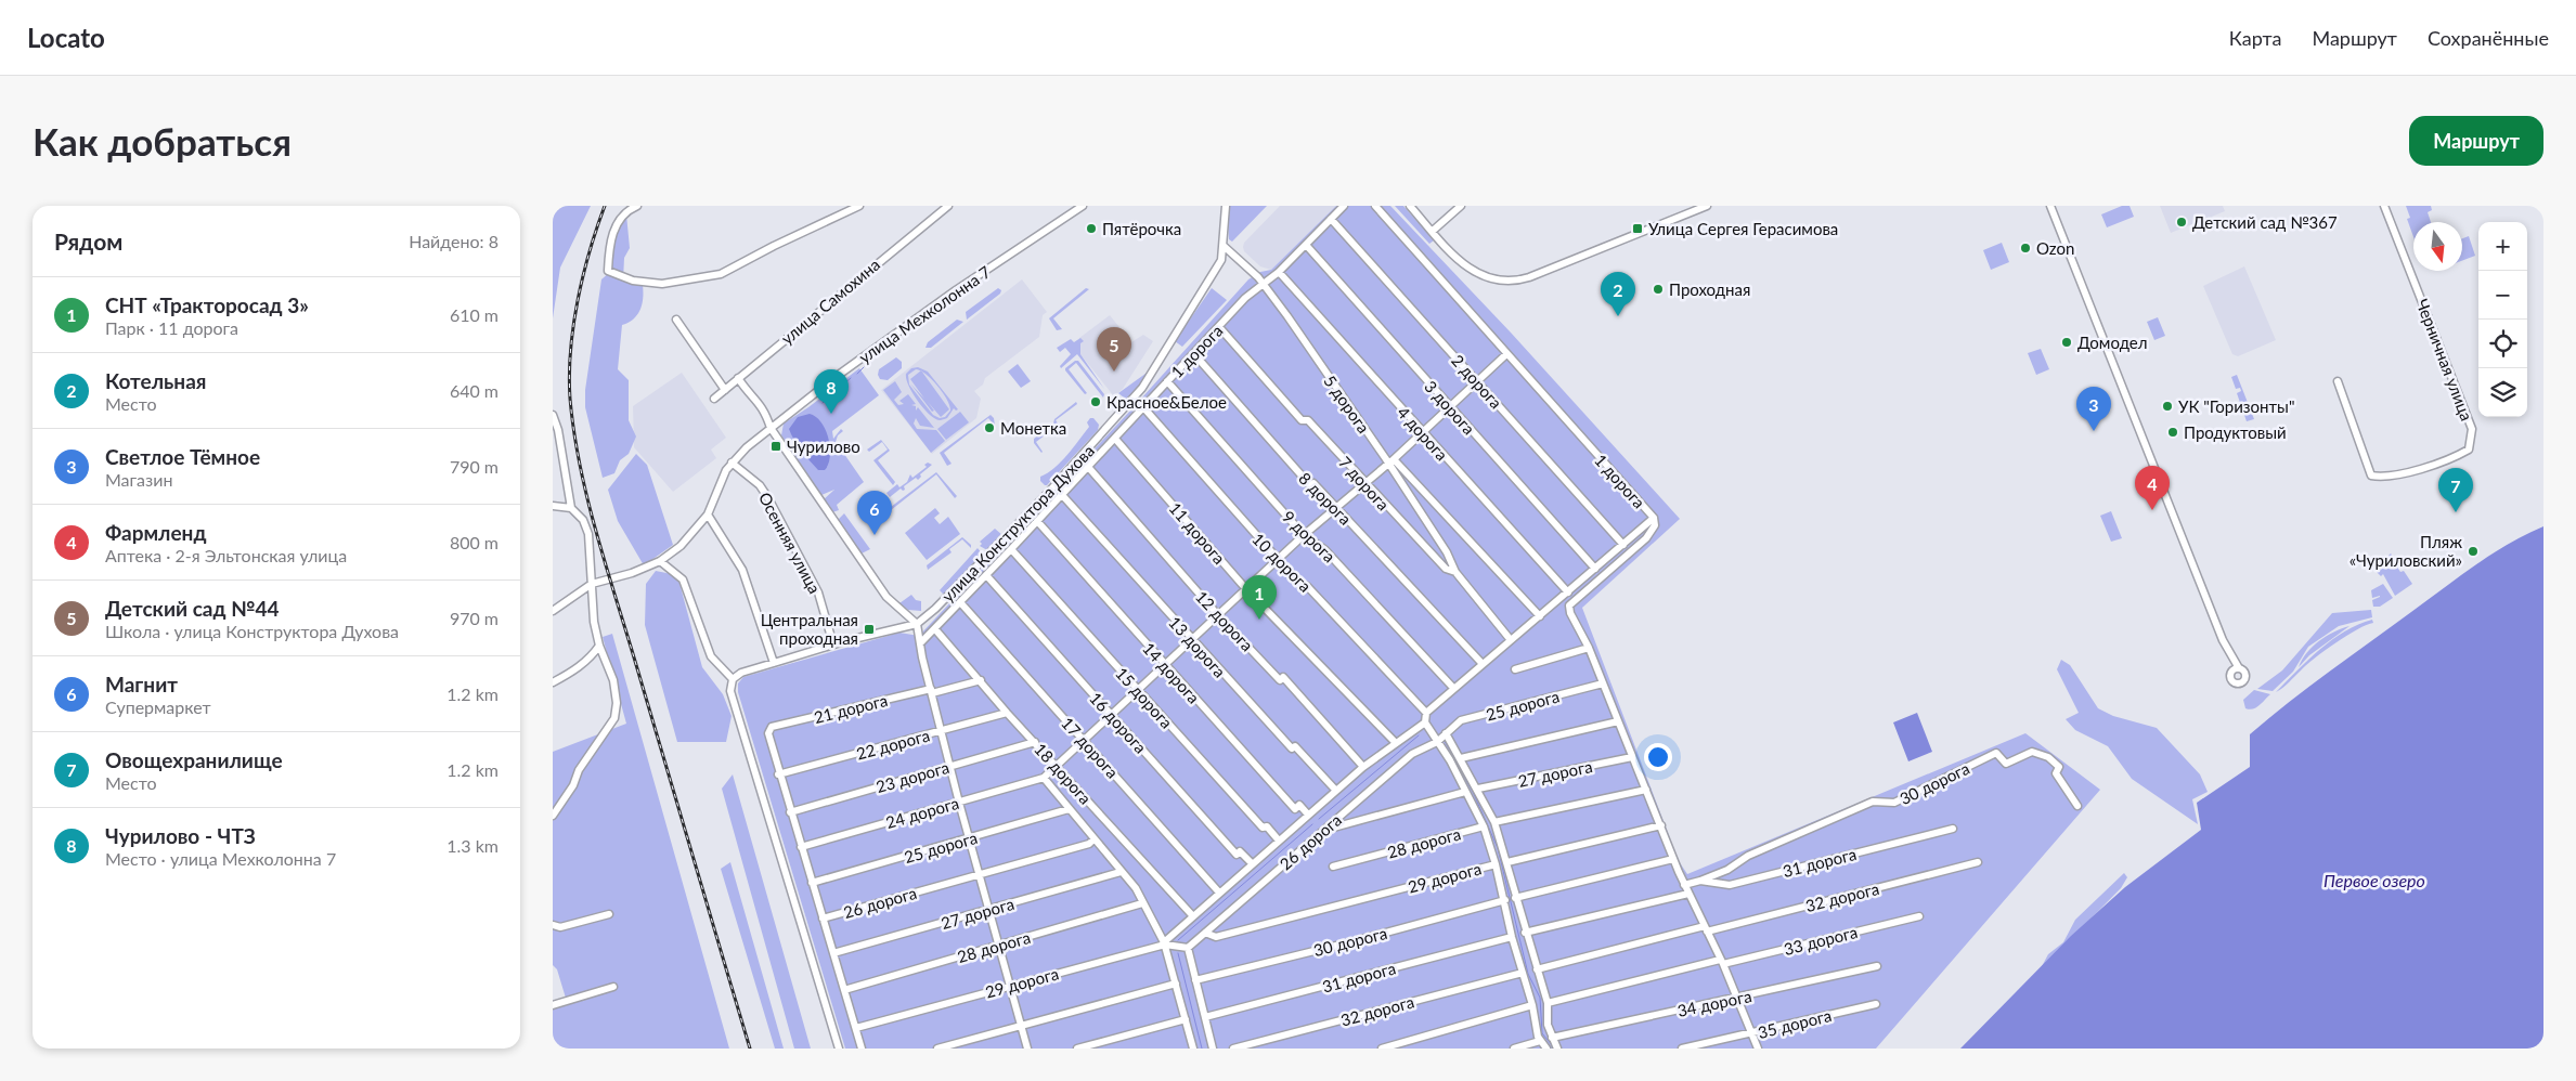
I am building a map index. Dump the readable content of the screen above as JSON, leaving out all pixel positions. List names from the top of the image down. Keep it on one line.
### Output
{"streets":{"street":["улица Самохина","улица Мехколонна 7","1 дорога","Черничная улица","2 дорога","5 дорога","3 дорога","4 дорога","7 дорога","8 дорога","улица Конструктора Духова","11 дорога","9 дорога","Осенняя улица","10 дорога","12 дорога","13 дорога","14 дорога","15 дорога","25 дорога","21 дорога","16 дорога","22 дорога","17 дорога","18 дорога","27 дорога","23 дорога","30 дорога","24 дорога","26 дорога","28 дорога","31 дорога","29 дорога","32 дорога","33 дорога","34 дорога","35 дорога"]},"crossings":[["улица Мехколонна 7","Осенняя улица"],["1 дорога","2 дорога"],["1 дорога","5 дорога"],["1 дорога","3 дорога"],["1 дорога","4 дорога"],["1 дорога","7 дорога"],["1 дорога","8 дорога"],["1 дорога","11 дорога"],["1 дорога","9 дорога"],["1 дорога","10 дорога"],["1 дорога","12 дорога"],["1 дорога","13 дорога"],["1 дорога","14 дорога"],["1 дорога","15 дорога"],["1 дорога","16 дорога"],["1 дорога","17 дорога"],["1 дорога","18 дорога"],["5 дорога","7 дорога"],["5 дорога","улица Конструктора Духова"],["25 дорога","26 дорога"],["21 дорога","22 дорога"],["21 дорога","18 дорога"],["22 дорога","18 дорога"],["18 дорога","23 дорога"],["30 дорога","31 дорога"],["26 дорога","29 дорога"]],"water":["Первое озеро"],"places":{"other":["Детский сад №367","Пятёрочка","Ozon","Проходная","Домодел","Красное&Белое","УК \"Горизонты\"","Монетка","Продуктовый","Пляж «Чуриловский»"],"transit":["Улица Сергея Герасимова","Чурилово","Центральная проходная"]},"north":"bottom","page":{"header":"Locato","nav":["Карта","Маршрут","Сохранённые"],"buttons":"Маршрут","title":"Как добраться","heading":["Рядом","Найдено: 8"],"map_buttons":["+","−"],"pins":["2","5","8","3","4","7","6","1"],"list":[{"mark":"1","name":"СНТ «Тракторосад 3»","note":"Парк · 11 дорога","value":"610 m"},{"mark":"2","name":"Котельная","note":"Место","value":"640 m"},{"mark":"3","name":"Светлое Тёмное","note":"Магазин","value":"790 m"},{"mark":"4","name":"Фармленд","note":"Аптека · 2-я Эльтонская улица","value":"800 m"},{"mark":"5","name":"Детский сад №44","note":"Школа · улица Конструктора Духова","value":"970 m"},{"mark":"6","name":"Магнит","note":"Супермаркет","value":"1.2 km"},{"mark":"7","name":"Овощехранилище","note":"Место","value":"1.2 km"},{"mark":"8","name":"Чурилово - ЧТЗ","note":"Место · улица Мехколонна 7","value":"1.3 km"}]}}
